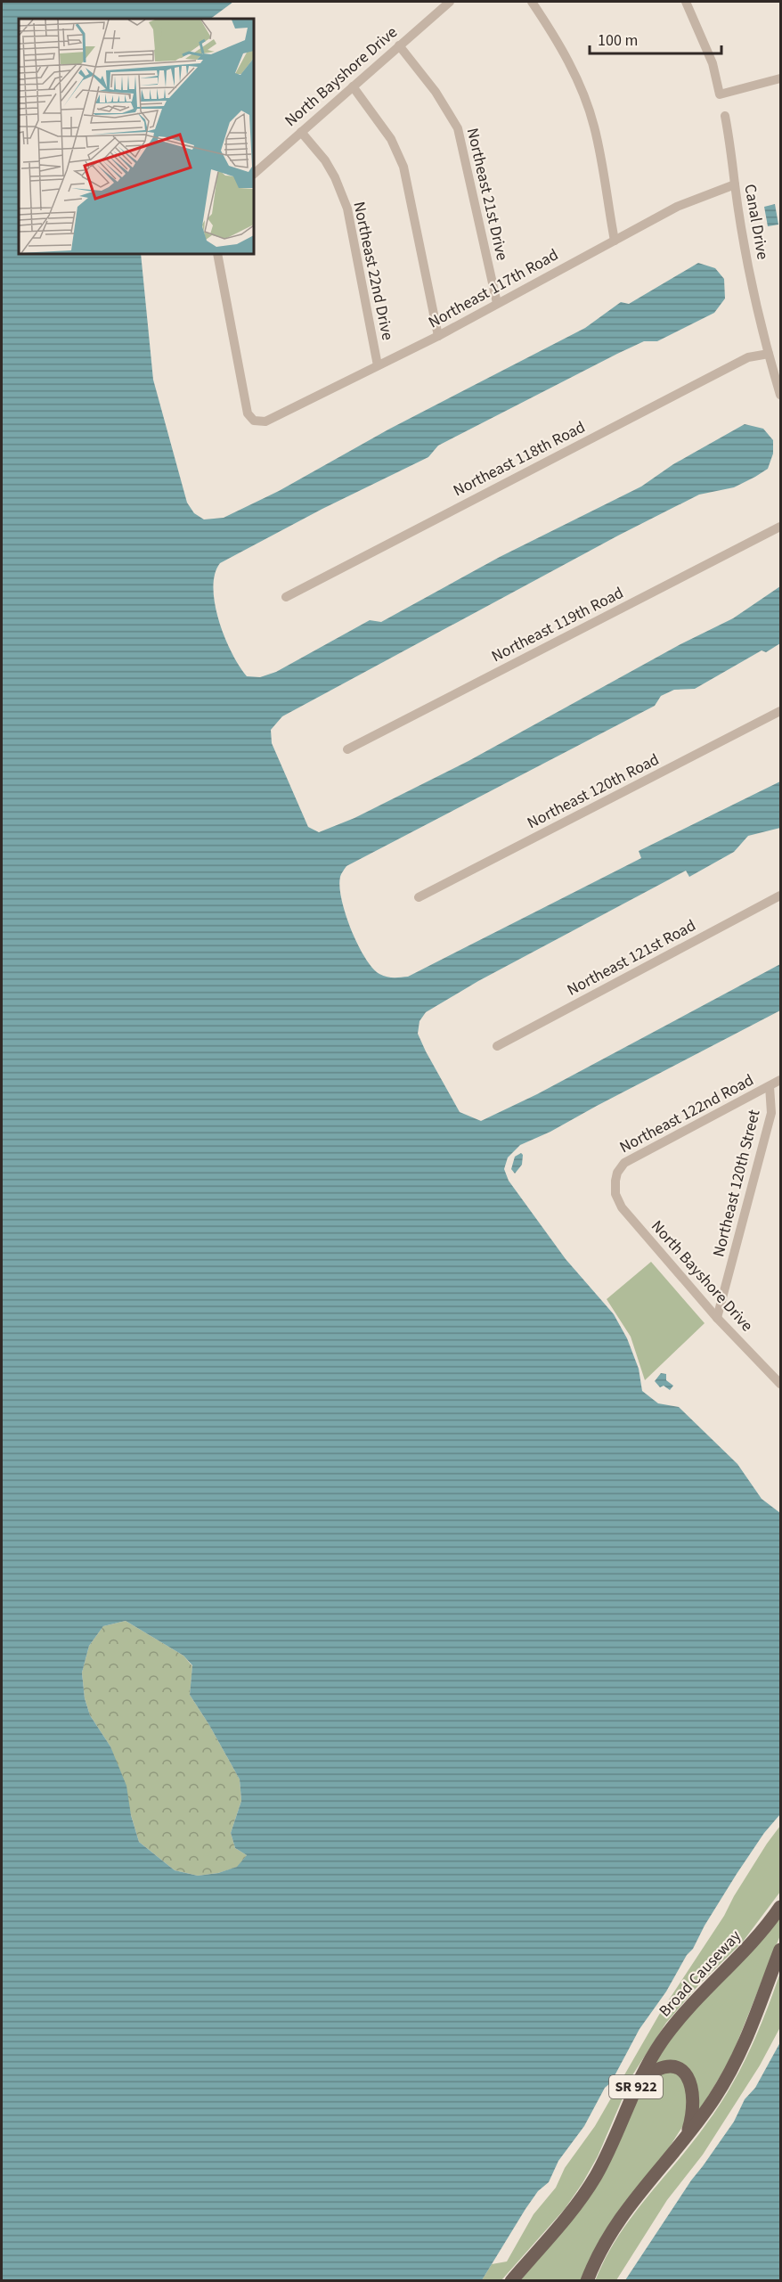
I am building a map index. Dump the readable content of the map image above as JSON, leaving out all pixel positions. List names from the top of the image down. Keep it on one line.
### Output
{"streets":{"main road":["Broad Causeway","SR 922"],"street":["North Bayshore Drive","Northeast 21st Drive","Canal Drive","Northeast 22nd Drive","Northeast 117th Road","Northeast 118th Road","Northeast 119th Road","Northeast 120th Road","Northeast 121st Road","Northeast 122nd Road","Northeast 120th Street"]},"crossings":[["North Bayshore Drive","Northeast 21st Drive"],["North Bayshore Drive","Northeast 22nd Drive"],["North Bayshore Drive","Northeast 122nd Road"],["North Bayshore Drive","Northeast 120th Street"],["Northeast 21st Drive","Northeast 117th Road"],["Canal Drive","Northeast 117th Road"],["Canal Drive","Northeast 118th Road"],["Northeast 22nd Drive","Northeast 117th Road"],["Northeast 122nd Road","Northeast 120th Street"]],"scale_bar":"100 m"}
